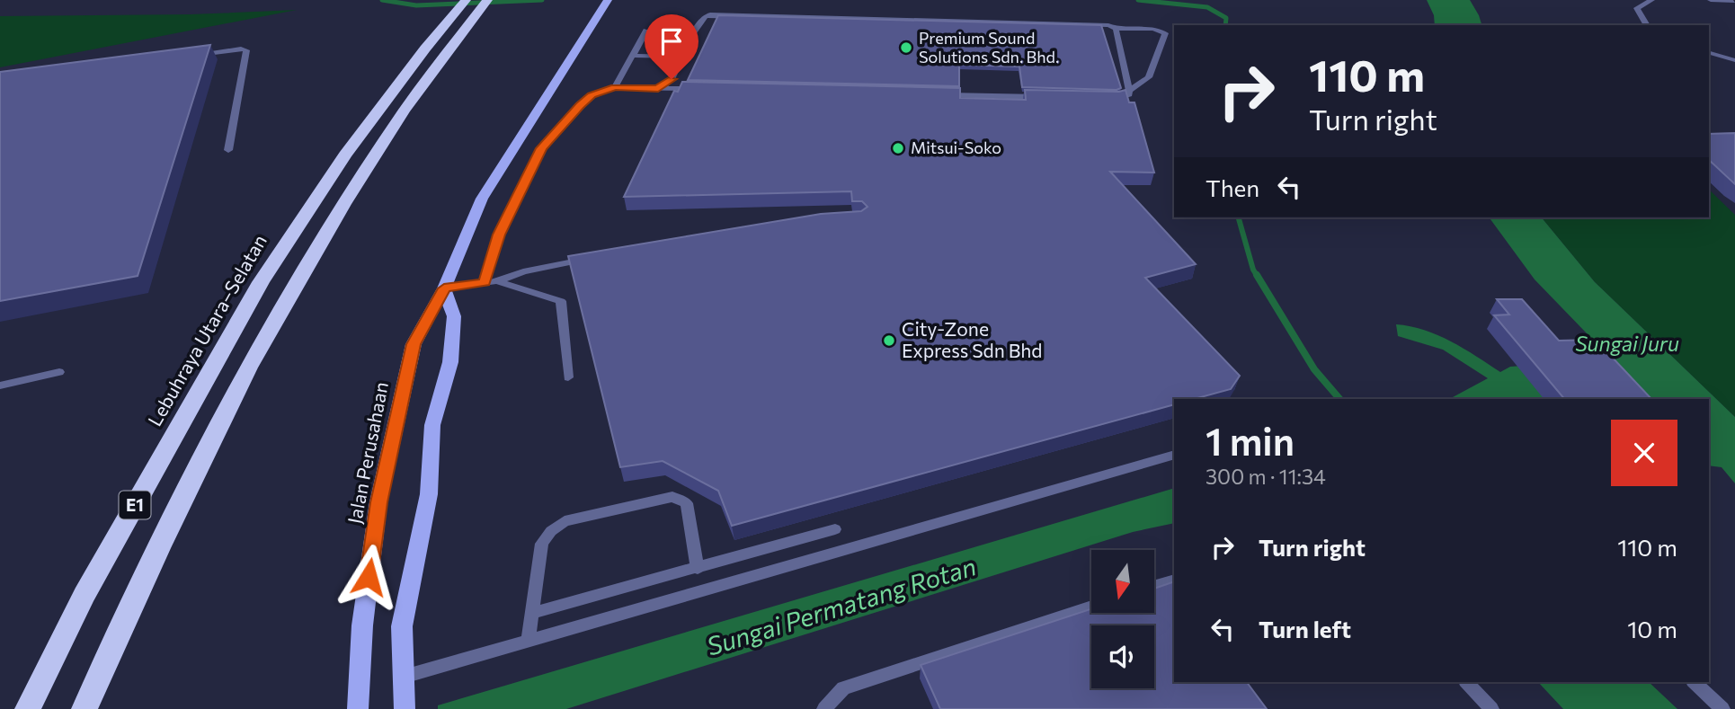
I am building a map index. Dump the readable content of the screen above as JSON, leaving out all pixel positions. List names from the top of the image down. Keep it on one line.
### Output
{"streets":{"highway":["Lebuhraya Utara–Selatan","E1"],"main road":["Jalan Perusahaan"]},"water":["Sungai Juru","Sungai Permatang Rotan"],"places":["Premium Sound Solutions Sdn. Bhd.","Mitsui-Soko","City-Zone Express Sdn Bhd"],"north":"bottom","page":{"turn":["110 m","Turn right"],"then":"Then","heading":["1 min","300 m · 11:34"],"list":[{"name":"Turn right","value":"110 m"},{"name":"Turn left","value":"10 m"}]}}
